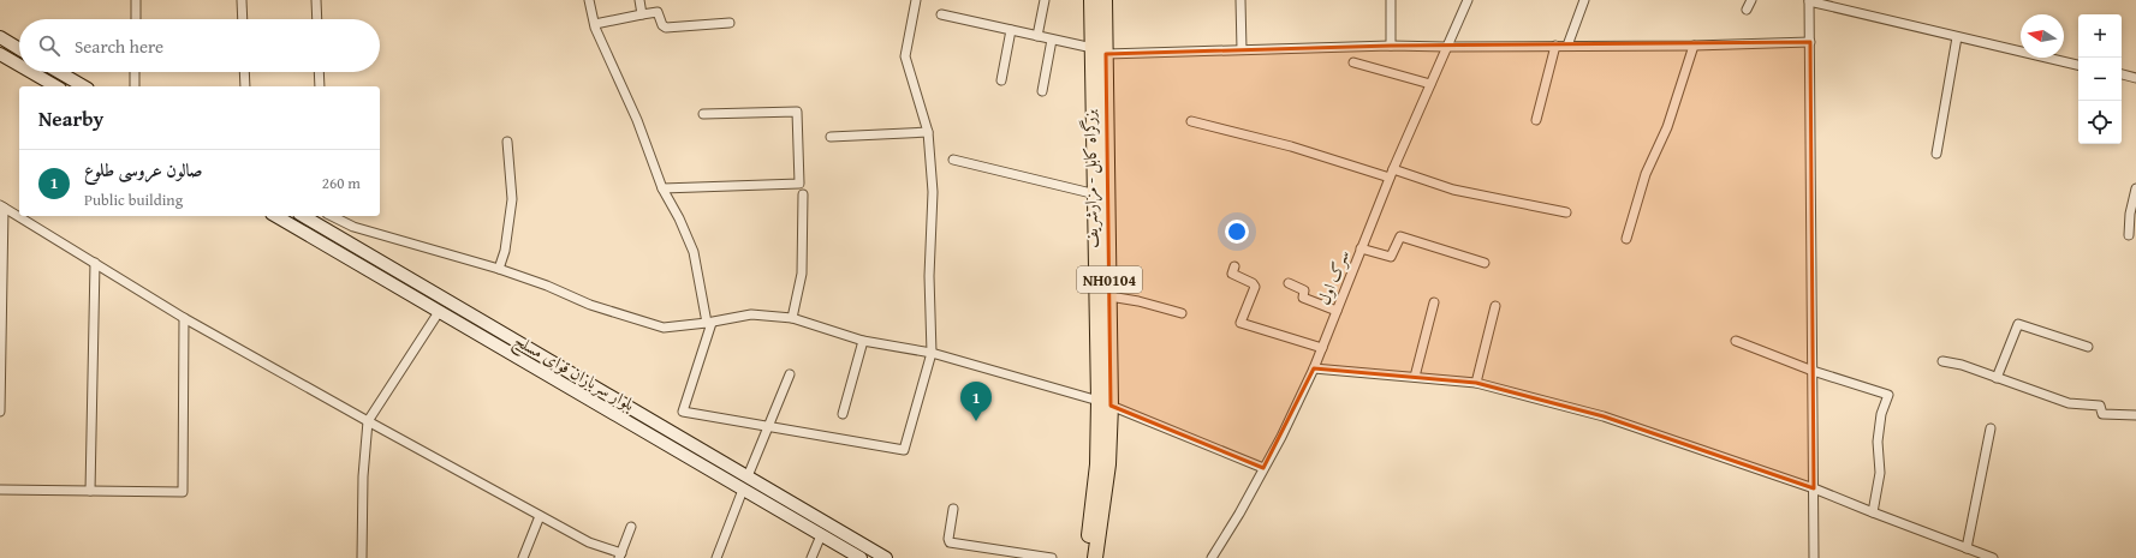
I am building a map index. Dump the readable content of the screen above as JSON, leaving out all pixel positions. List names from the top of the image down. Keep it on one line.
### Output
{"streets":{"highway":["بزرگراه کابل - مزارشریف","NH0104"],"main road":["بلوار سربازان قوای مسلح"],"street":["سرک اول"]},"north":"left","page":{"map_buttons":["+","−"],"search":"Search here","heading":"Nearby","list":[{"mark":"1","name":"صالون عروسی طلوع","note":"Public building","value":"260 m"}],"pins":"1"}}
